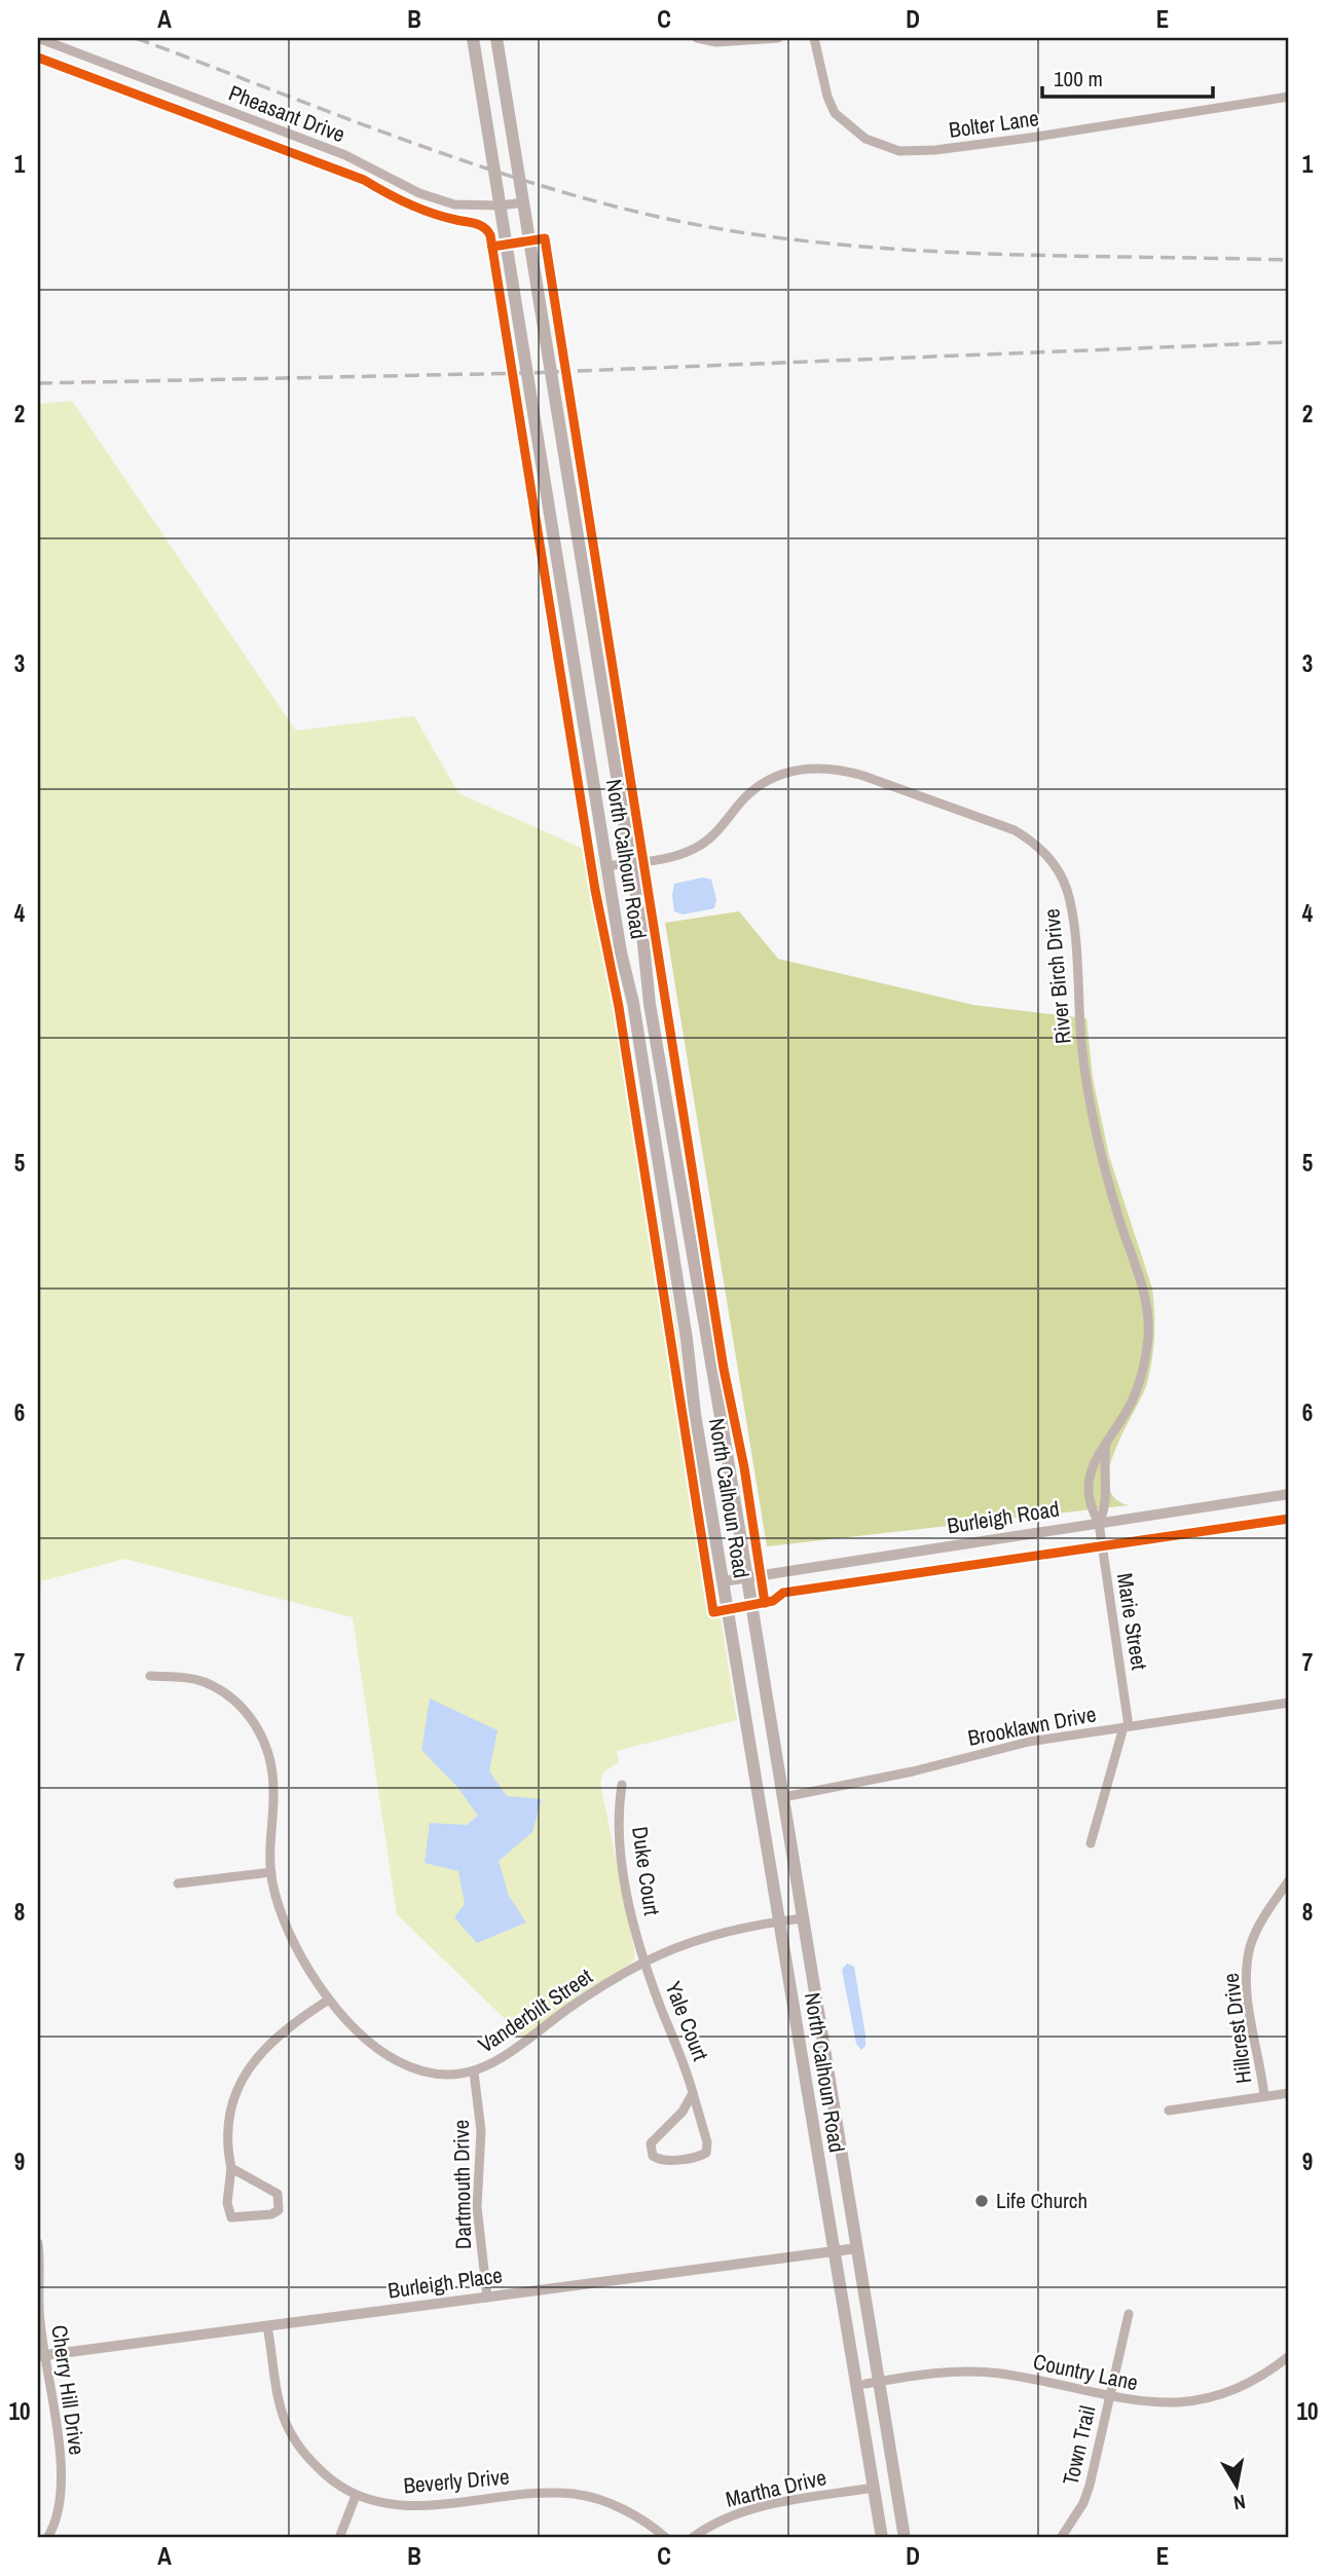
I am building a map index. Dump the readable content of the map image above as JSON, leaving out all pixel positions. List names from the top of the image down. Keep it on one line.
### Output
{"streets":{"main road":["North Calhoun Road"],"street":["Pheasant Drive","Bolter Lane","River Birch Drive","Burleigh Road","Marie Street","Brooklawn Drive","Duke Court","Vanderbilt Street","Yale Court","Hillcrest Drive","Dartmouth Drive","Burleigh Place","Country Lane","Cherry Hill Drive","Town Trail","Beverly Drive","Martha Drive"]},"crossings":[["Pheasant Drive","North Calhoun Road"],["North Calhoun Road","River Birch Drive"],["North Calhoun Road","Burleigh Road"],["North Calhoun Road","Brooklawn Drive"],["North Calhoun Road","Vanderbilt Street"],["North Calhoun Road","Burleigh Place"],["North Calhoun Road","Country Lane"],["North Calhoun Road","Martha Drive"],["River Birch Drive","Burleigh Road"],["River Birch Drive","Marie Street"],["Burleigh Road","Marie Street"],["Marie Street","Brooklawn Drive"],["Duke Court","Vanderbilt Street"],["Duke Court","Yale Court"],["Vanderbilt Street","Yale Court"],["Vanderbilt Street","Dartmouth Drive"],["Dartmouth Drive","Burleigh Place"],["Burleigh Place","Cherry Hill Drive"],["Burleigh Place","Beverly Drive"],["Country Lane","Town Trail"]],"places":["Life Church"],"scale_bar":"100 m","north":"bottom","grid":{"columns":["A","B","C","D","E"],"rows":["1","2","3","4","5","6","7","8","9","10"]}}
